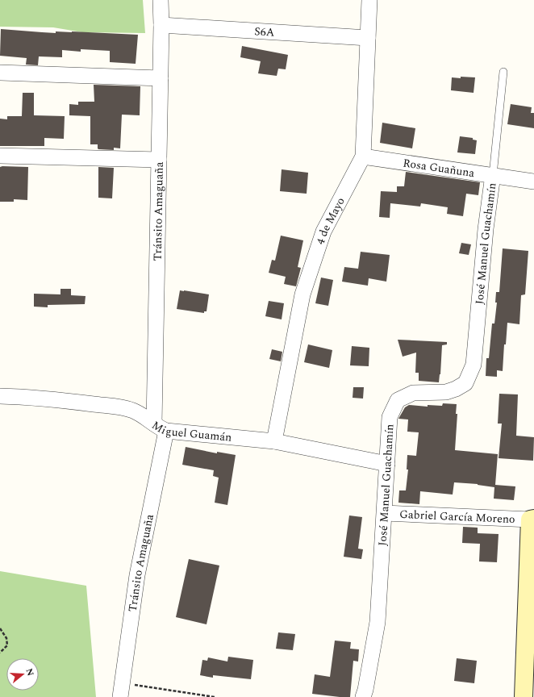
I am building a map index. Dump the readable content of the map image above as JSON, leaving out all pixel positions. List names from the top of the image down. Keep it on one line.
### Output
{"streets":{"street":["S6A","Rosa Guañuna","Tránsito Amaguaña","4 de Mayo","José Manuel Guachamín","Miguel Guamán","Gabriel García Moreno"]},"crossings":[["S6A","Tránsito Amaguaña"],["S6A","4 de Mayo"],["Rosa Guañuna","4 de Mayo"],["Rosa Guañuna","José Manuel Guachamín"],["Tránsito Amaguaña","Miguel Guamán"],["4 de Mayo","Miguel Guamán"],["José Manuel Guachamín","Miguel Guamán"],["José Manuel Guachamín","Gabriel García Moreno"]],"north":"right"}
